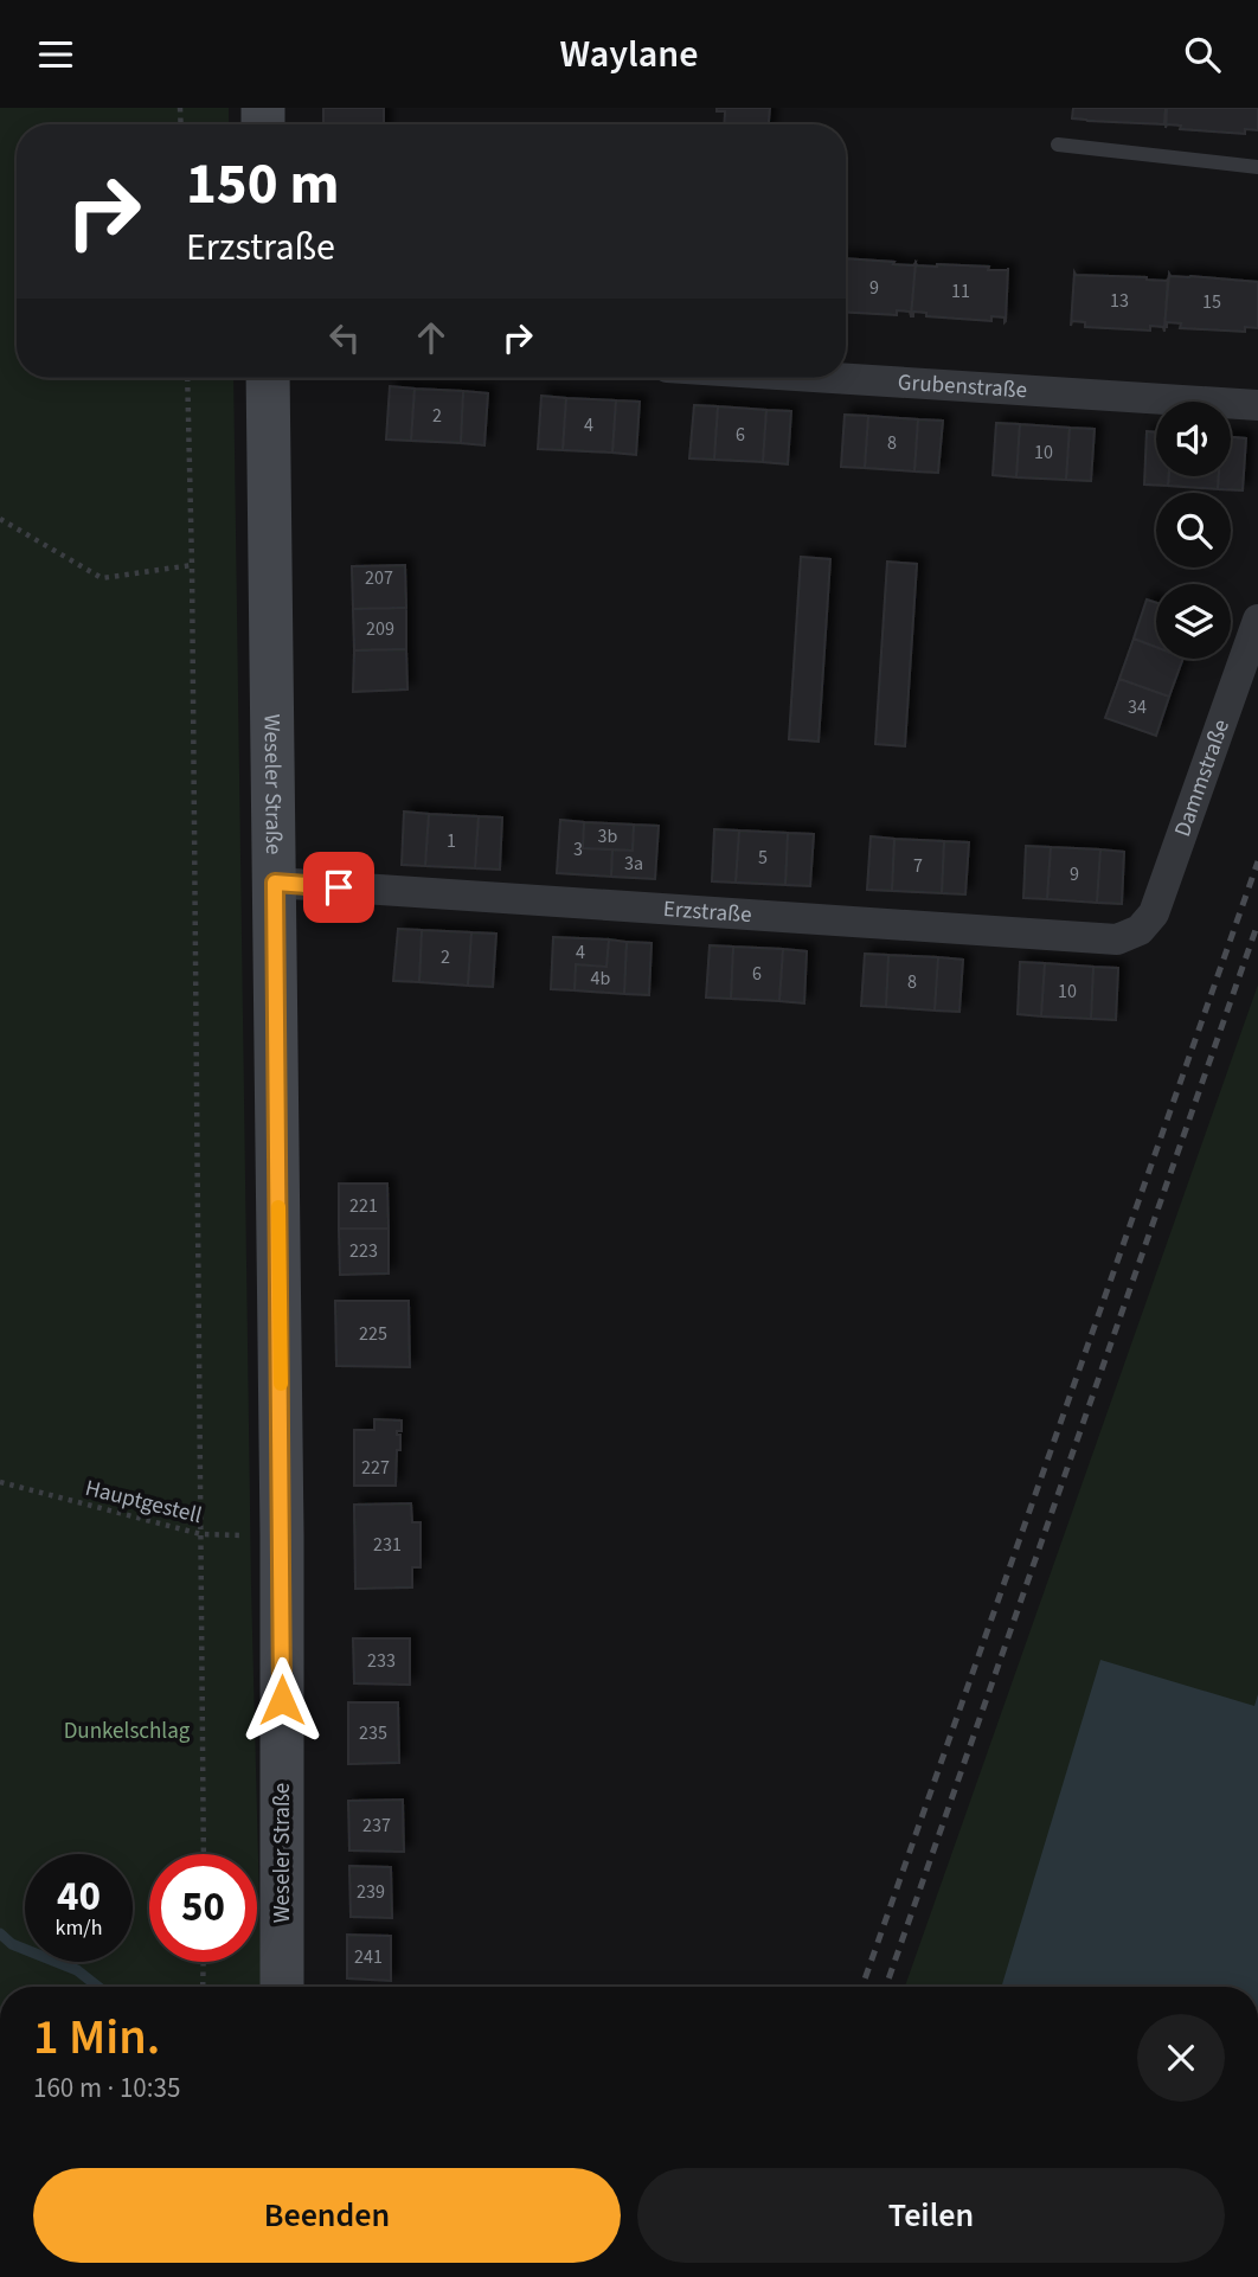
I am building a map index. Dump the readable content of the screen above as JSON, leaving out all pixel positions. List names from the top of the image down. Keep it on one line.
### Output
{"streets":{"main road":["Weseler Straße"],"street":["Grubenstraße","Dammstraße","Erzstraße"],"path":["Hauptgestell"]},"crossings":[["Dammstraße","Erzstraße"],["Weseler Straße","Erzstraße"],["Weseler Straße","Hauptgestell"]],"parks":["Dunkelschlag"],"house_numbers":["9","11","13","15","2","4","6","8","10","207","209","34","3b","1","3","5","3a","7","9","4","2","6","4b","8","10","221","223","225","227","231","233","235","237","239","241"],"page":{"header":"Waylane","turn":["150 m","Erzstraße"],"speed":"40 km/h","limit":"50","heading":["1 Min.","160 m · 10:35"],"buttons":["Beenden","Teilen"]}}
